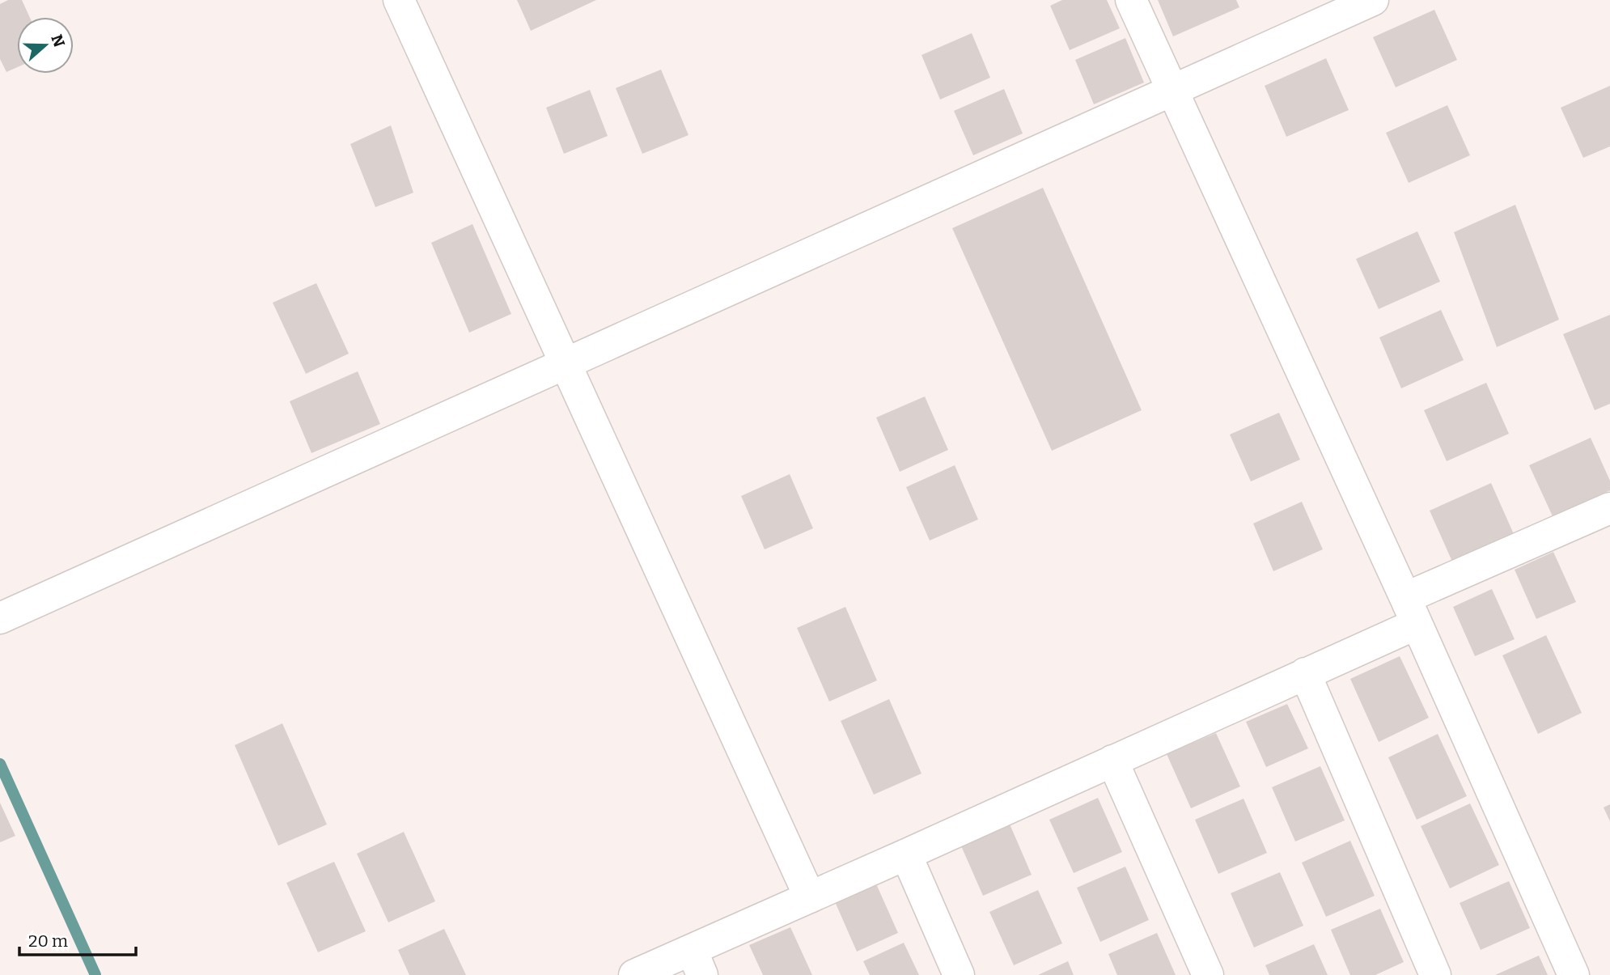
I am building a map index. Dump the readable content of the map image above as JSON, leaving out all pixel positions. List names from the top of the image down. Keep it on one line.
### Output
{"scale_bar":"20 m","north":"right"}
